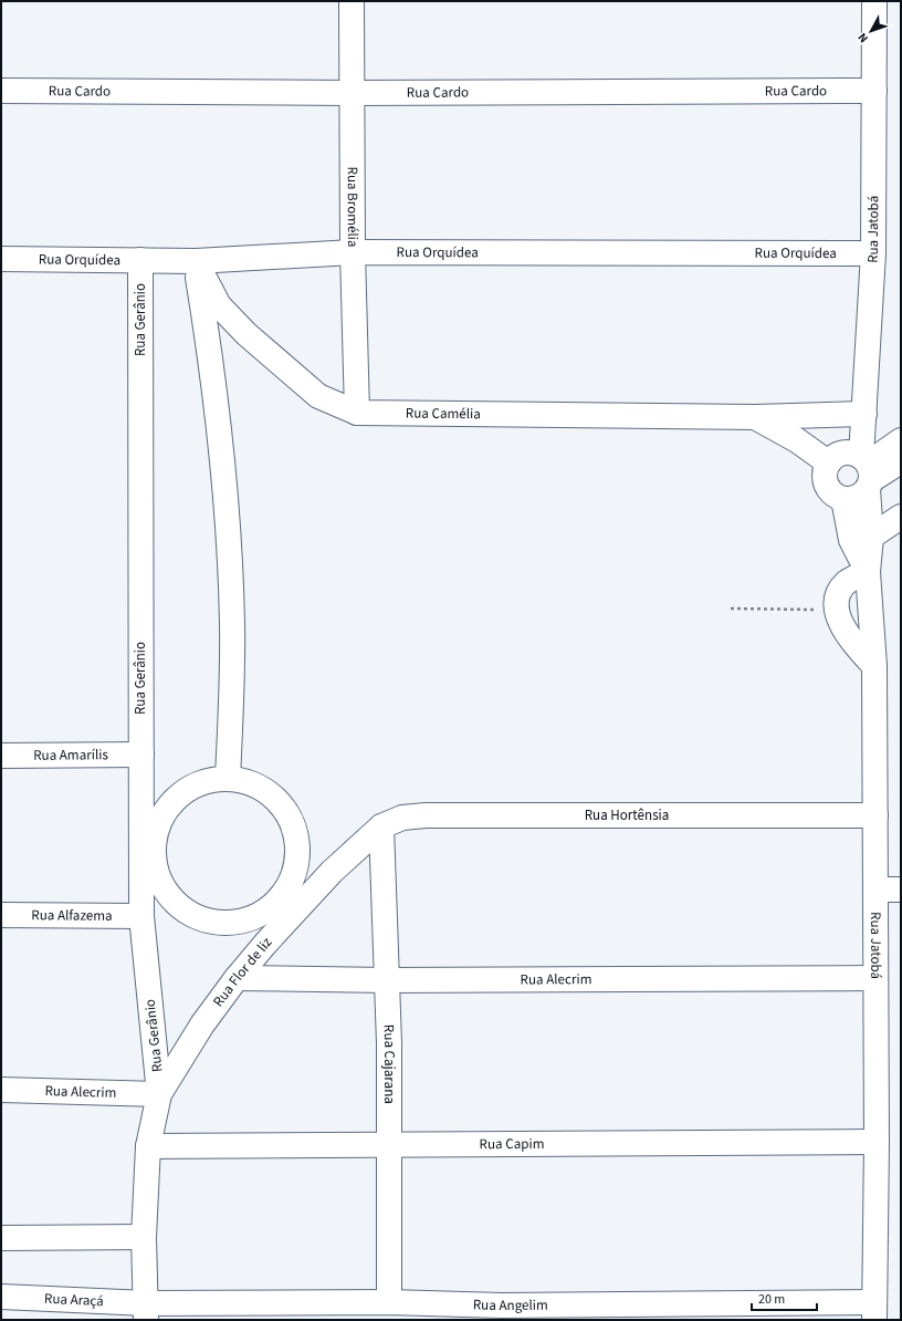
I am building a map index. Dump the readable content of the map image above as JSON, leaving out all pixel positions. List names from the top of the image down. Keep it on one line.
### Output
{"streets":{"street":["Rua Cardo","Rua Bromélia","Rua Jatobá","Rua Orquídea","Rua Gerânio","Rua Camélia","Rua Amarílis","Rua Hortênsia","Rua Alfazema","Rua Flor de liz","Rua Alecrim","Rua Cajarana","Rua Capim","Rua Araçá","Rua Angelim"]},"crossings":[["Rua Cardo","Rua Bromélia"],["Rua Cardo","Rua Jatobá"],["Rua Bromélia","Rua Orquídea"],["Rua Bromélia","Rua Camélia"],["Rua Jatobá","Rua Orquídea"],["Rua Jatobá","Rua Camélia"],["Rua Jatobá","Rua Hortênsia"],["Rua Jatobá","Rua Alecrim"],["Rua Jatobá","Rua Capim"],["Rua Jatobá","Rua Angelim"],["Rua Orquídea","Rua Gerânio"],["Rua Orquídea","Rua Camélia"],["Rua Gerânio","Rua Amarílis"],["Rua Gerânio","Rua Alfazema"],["Rua Gerânio","Rua Flor de liz"],["Rua Gerânio","Rua Alecrim"],["Rua Hortênsia","Rua Flor de liz"],["Rua Hortênsia","Rua Cajarana"],["Rua Flor de liz","Rua Alecrim"],["Rua Flor de liz","Rua Cajarana"],["Rua Flor de liz","Rua Capim"],["Rua Flor de liz","Rua Araçá"],["Rua Flor de liz","Rua Angelim"],["Rua Alecrim","Rua Cajarana"],["Rua Cajarana","Rua Capim"],["Rua Cajarana","Rua Angelim"],["Rua Araçá","Rua Angelim"]],"scale_bar":"20 m","north":"bottom left"}
